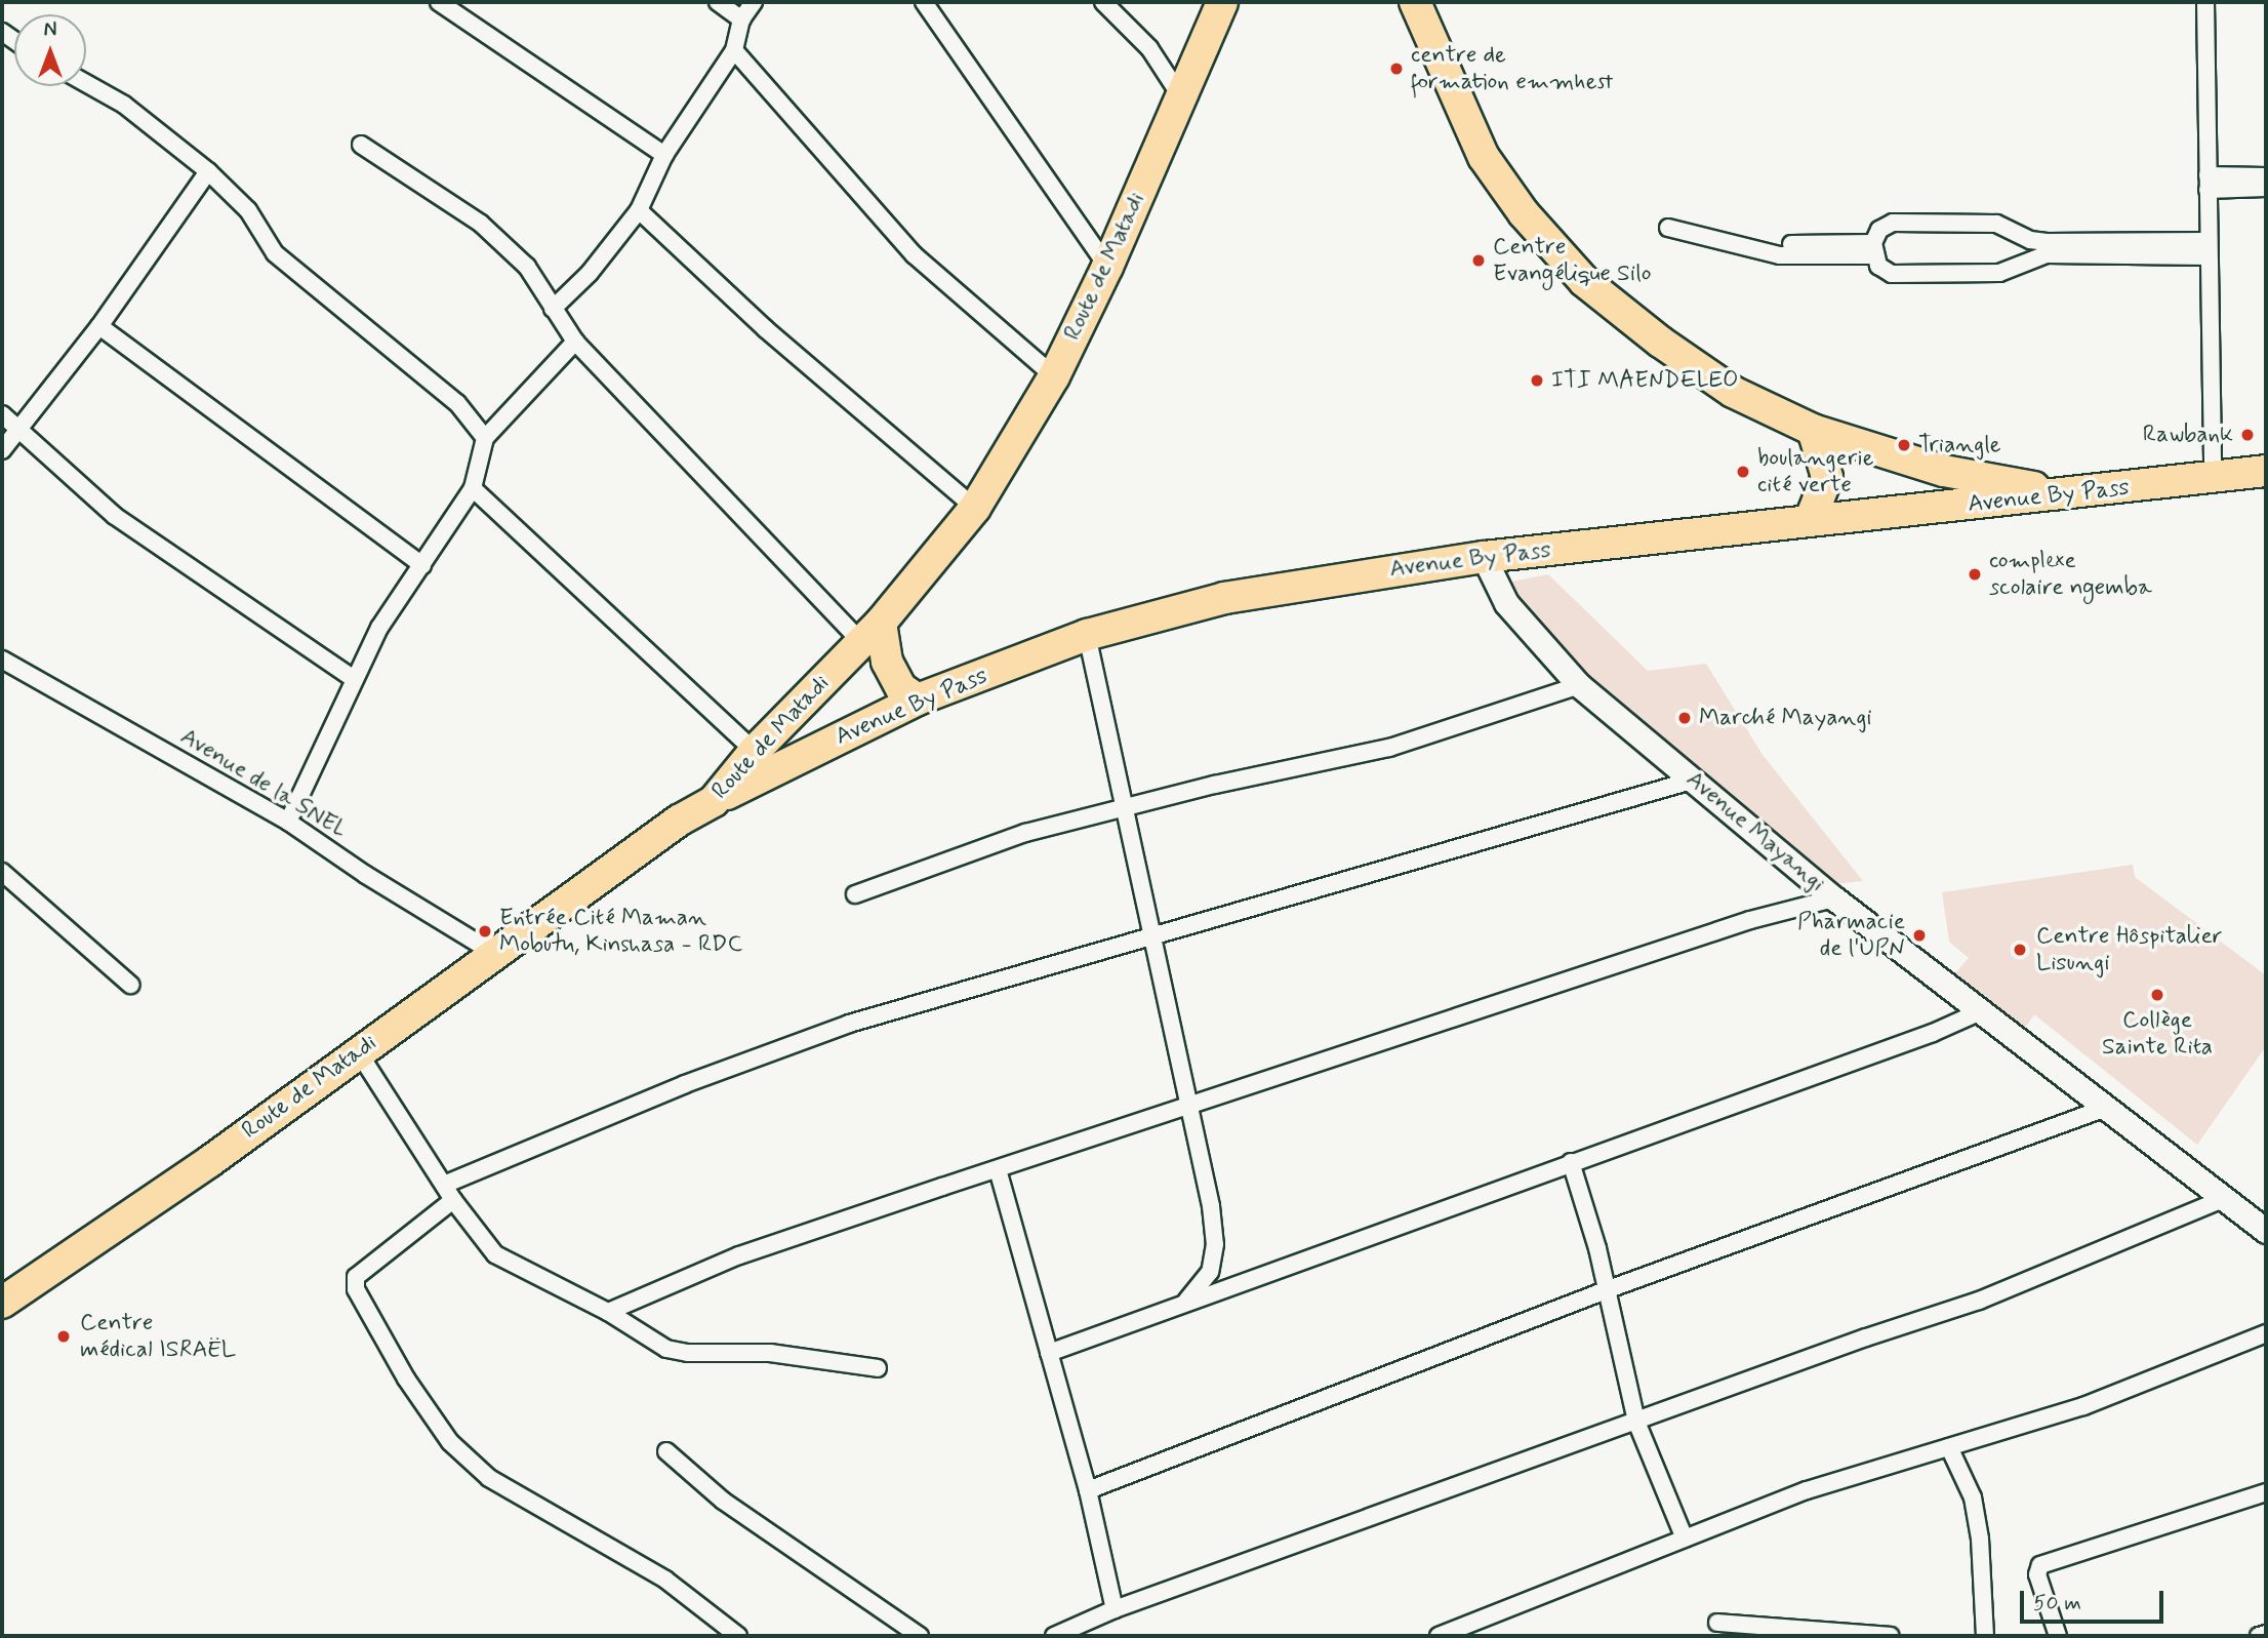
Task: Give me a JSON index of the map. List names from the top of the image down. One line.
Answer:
{"streets":{"highway":["Route de Matadi","Avenue By Pass"],"street":["Avenue de la SNEL","Avenue Mayangi"]},"crossings":[["Route de Matadi","Avenue By Pass"],["Route de Matadi","Avenue de la SNEL"],["Avenue By Pass","Avenue Mayangi"]],"places":["centre de formation emmhest","Centre Evangélique Silo","ITI MAENDELEO","Rawbank","Triangle","boulangerie cité verte","complexe scolaire ngemba","Marché Mayangi","Entrée Cité Maman Mobutu, Kinshasa - RDC","Pharmacie de l'UPN","Centre Hôspitalier Lisungi","Collège Sainte Rita","Centre médical ISRAËL"],"scale_bar":"50 m","north":"top"}
